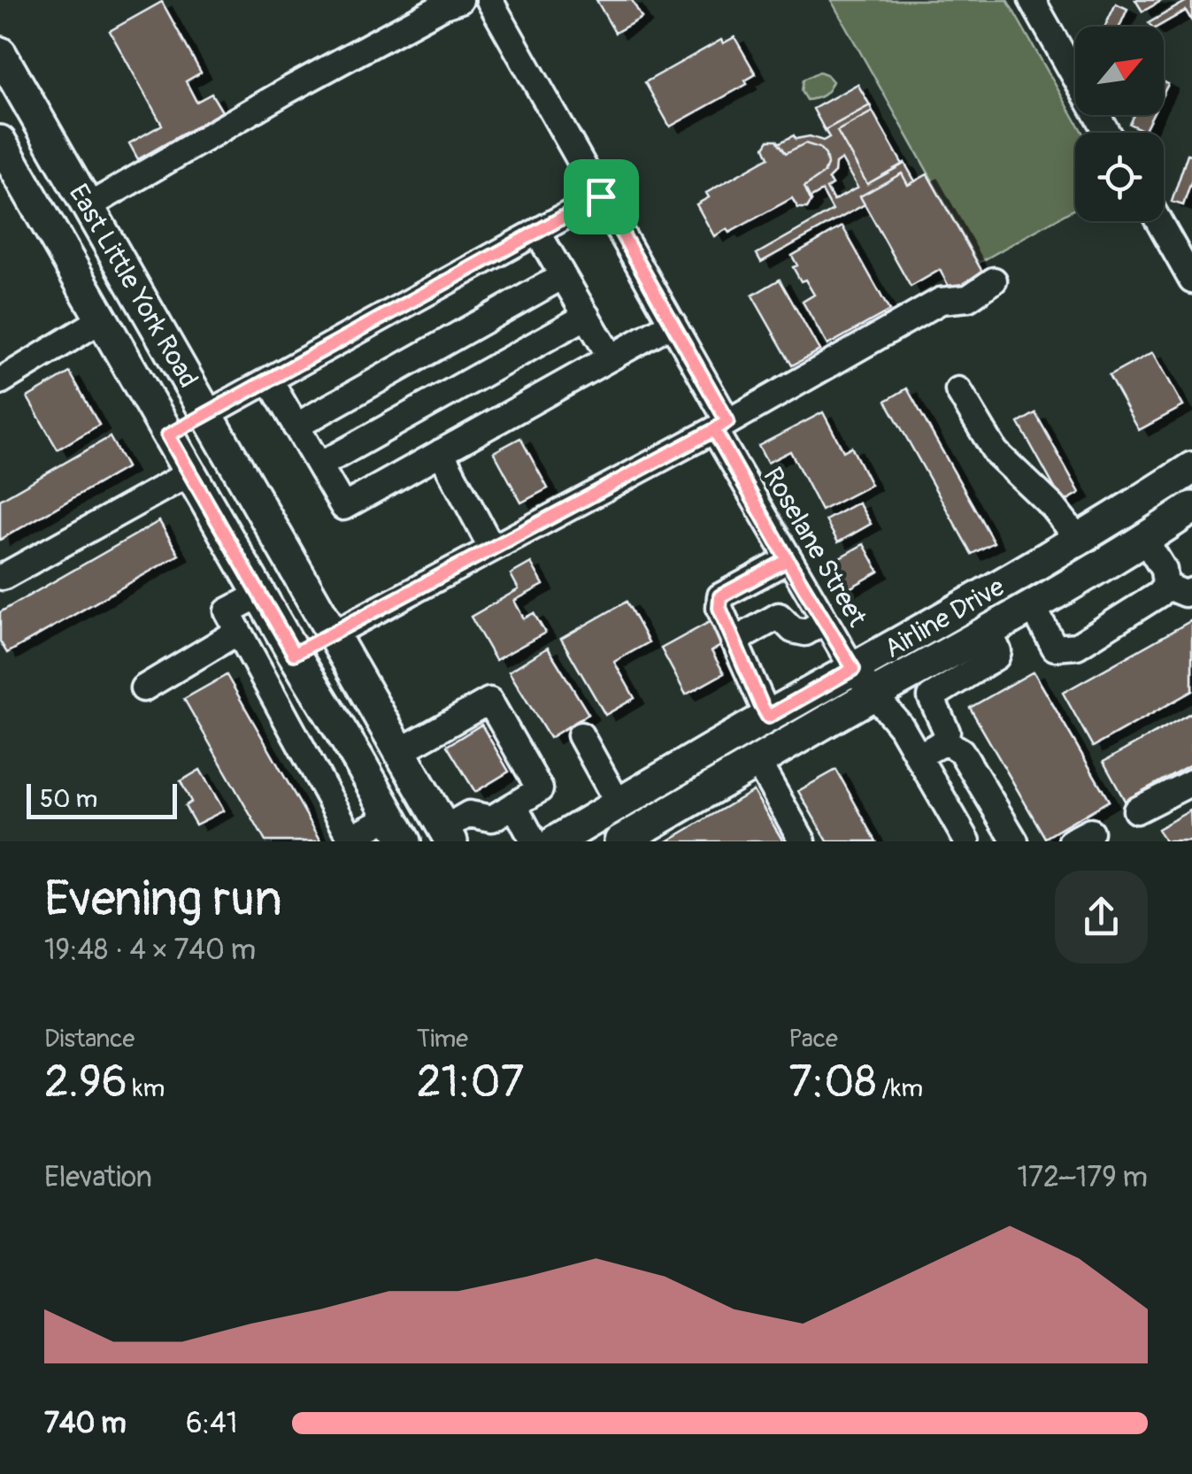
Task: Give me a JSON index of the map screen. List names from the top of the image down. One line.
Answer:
{"streets":{"main road":["East Little York Road","Airline Drive"],"street":["Roselane Street"]},"crossings":[["Roselane Street","Airline Drive"]],"scale_bar":"50 m","north":"top right","page":{"scale":"50 m","heading":["Evening run","19:48 · 4 × 740 m"],"stats":[["Distance","2.96 km"],["Time","21:07"],["Pace","7:08 /km"]],"chart":["Elevation","172–179 m"],"list":[{"name":"740 m","note":"6:41"}]}}
